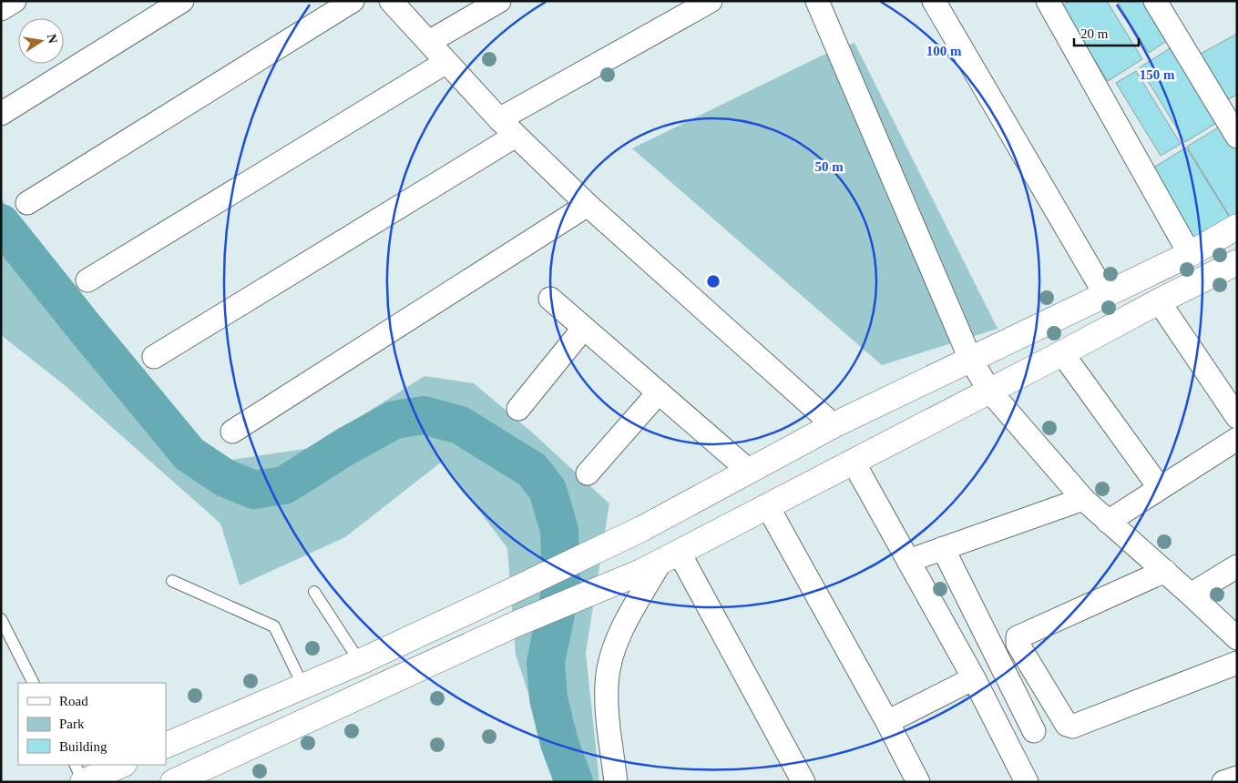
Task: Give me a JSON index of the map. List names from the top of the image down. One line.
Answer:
{"legend":["Road","Park","Building"],"scale_bar":"20 m","north":"right","rings":["100 m","150 m","50 m"]}
